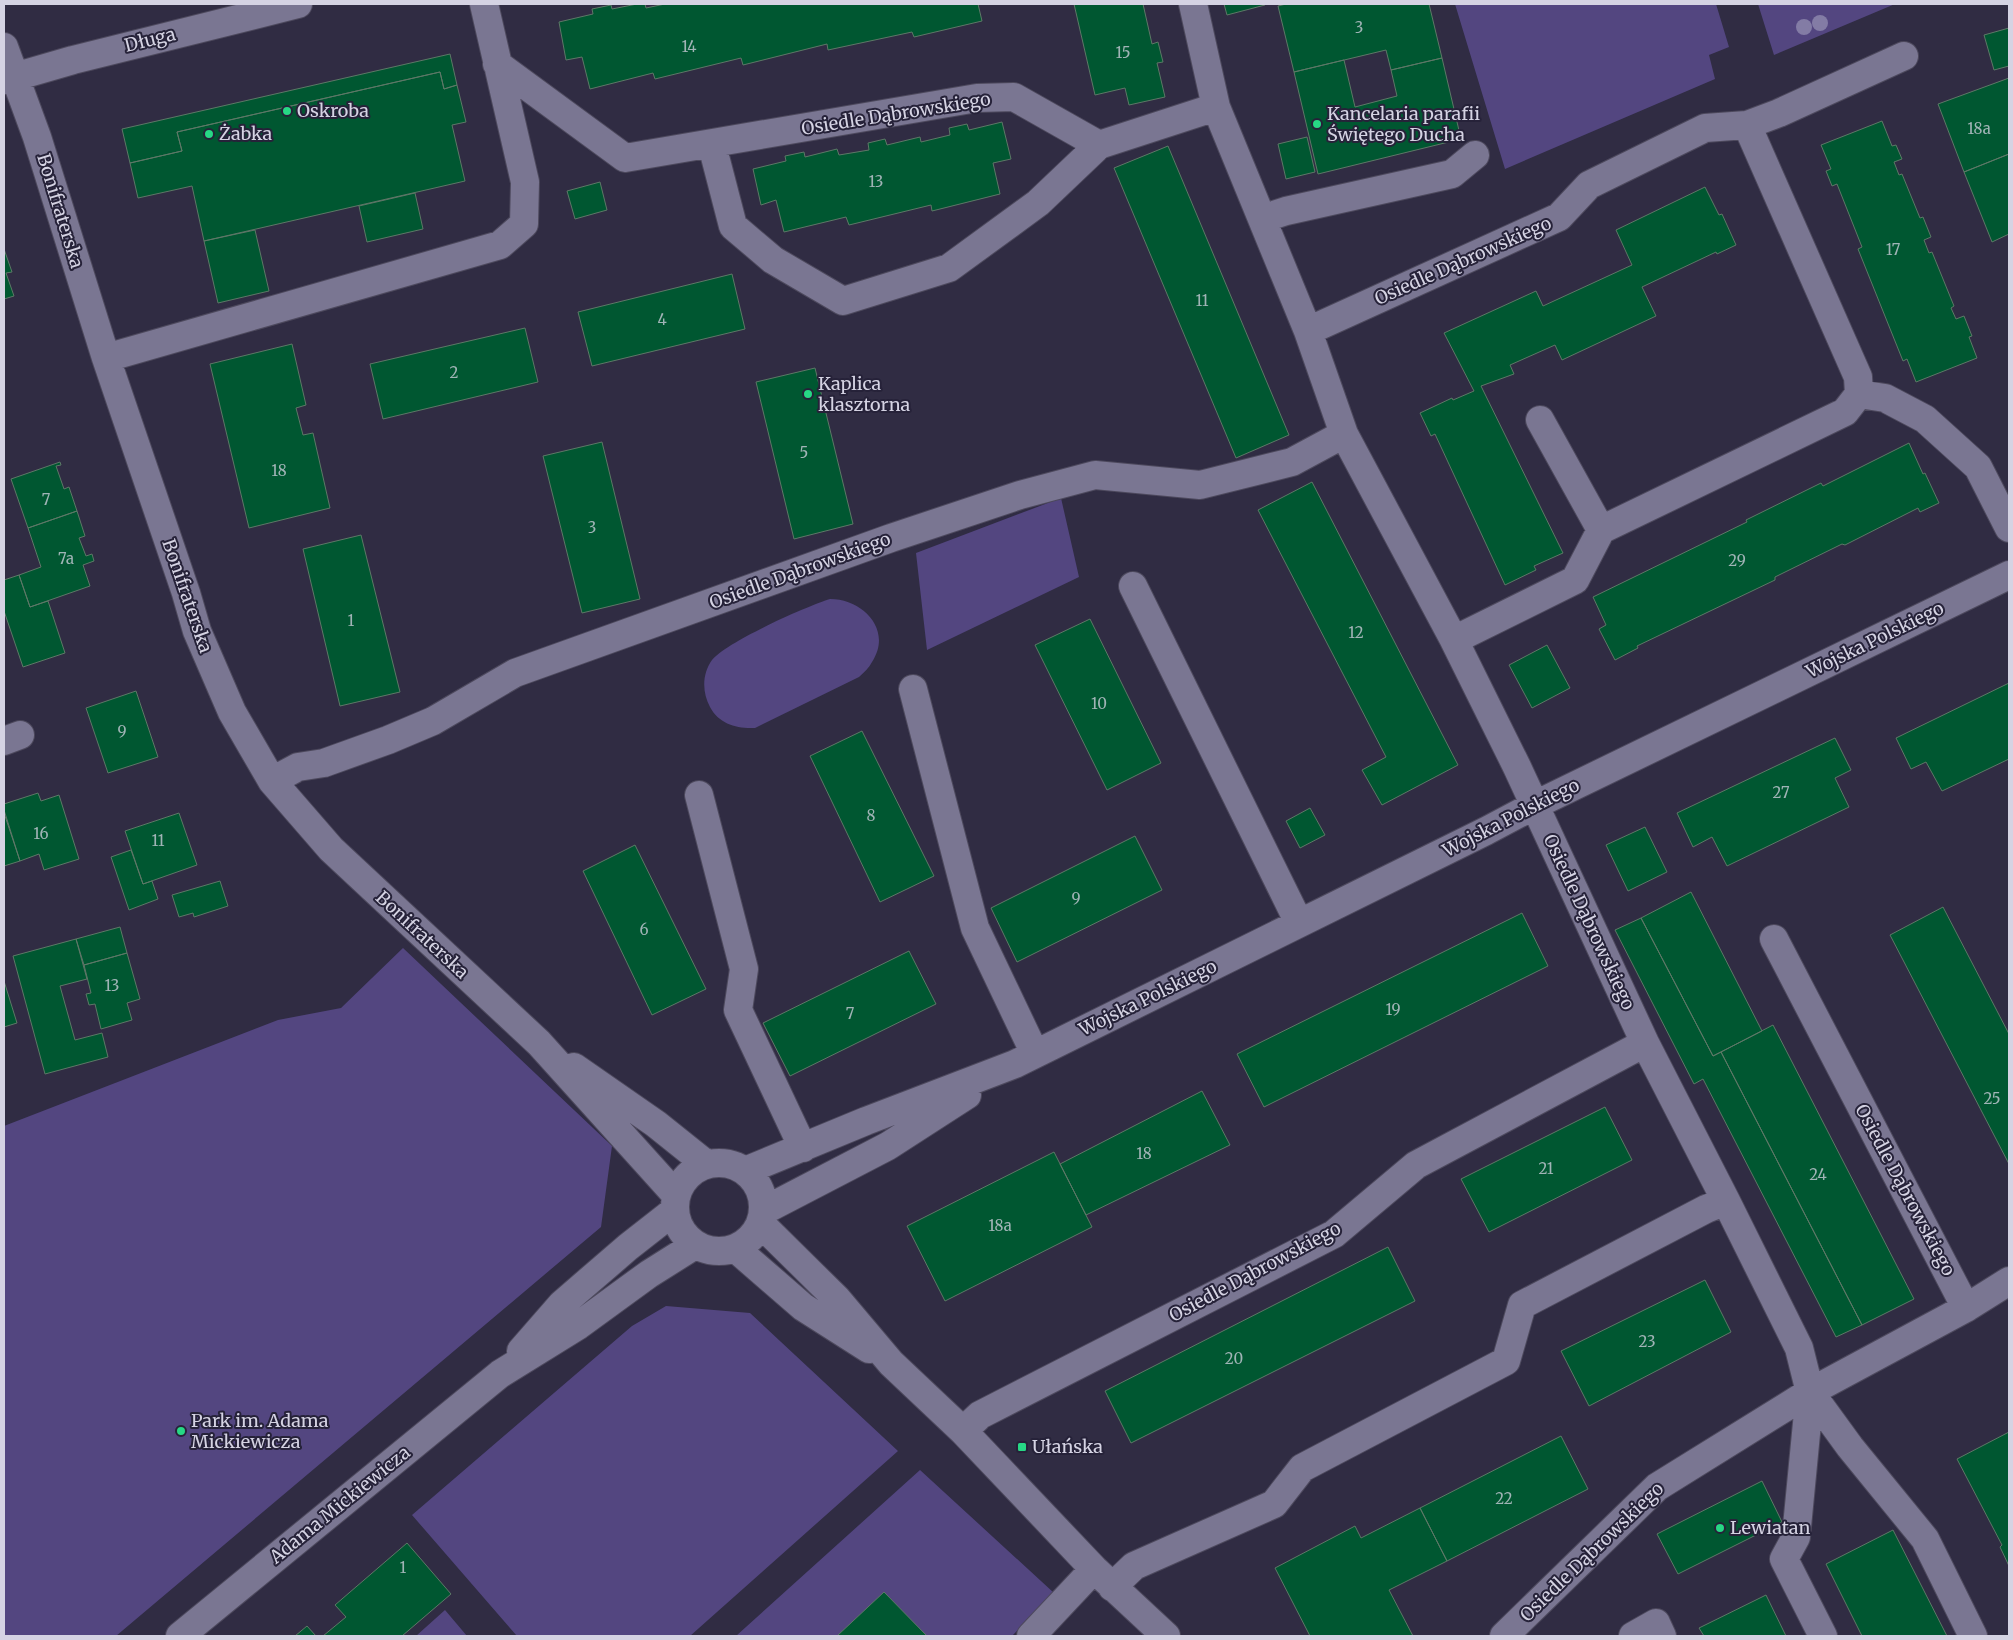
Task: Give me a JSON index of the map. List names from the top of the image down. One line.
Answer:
{"streets":{"street":["Długa","Osiedle Dąbrowskiego","Bonifraterska","Wojska Polskiego","Adama Mickiewicza"]},"crossings":[["Długa","Bonifraterska"],["Osiedle Dąbrowskiego","Bonifraterska"],["Osiedle Dąbrowskiego","Wojska Polskiego"],["Bonifraterska","Wojska Polskiego"],["Bonifraterska","Adama Mickiewicza"],["Wojska Polskiego","Adama Mickiewicza"]],"places":{"other":["Oskroba","Kancelaria parafii Świętego Ducha","Żabka","Kaplica klasztorna","Park im. Adama Mickiewicza","Lewiatan"],"transit":["Ułańska"]},"house_numbers":["3","14","15","18a","13","17","11","4","2","5","18","7","3","7a","29","1","12","10","9","27","8","16","11","9","6","13","19","7","25","18","21","24","18a","23","20","22","1"]}
